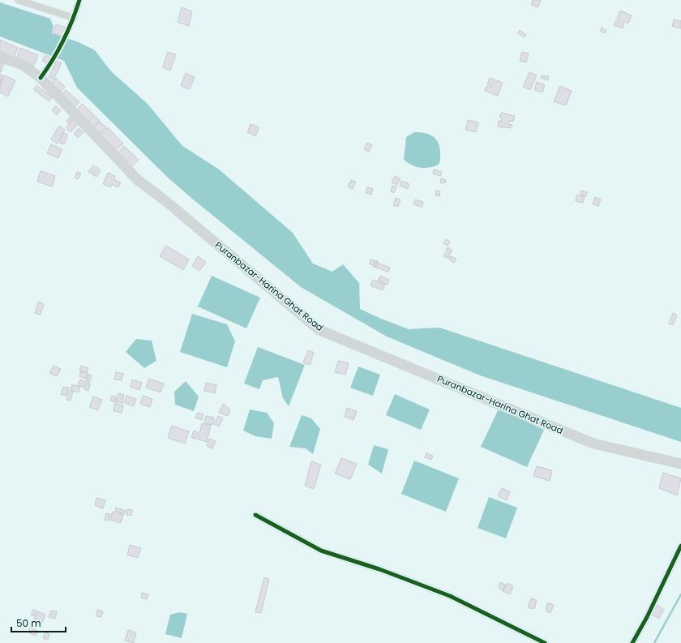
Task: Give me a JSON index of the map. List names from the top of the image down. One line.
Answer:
{"streets":{"main road":["Puranbazar-Harina Ghat Road"]},"scale_bar":"50 m"}
